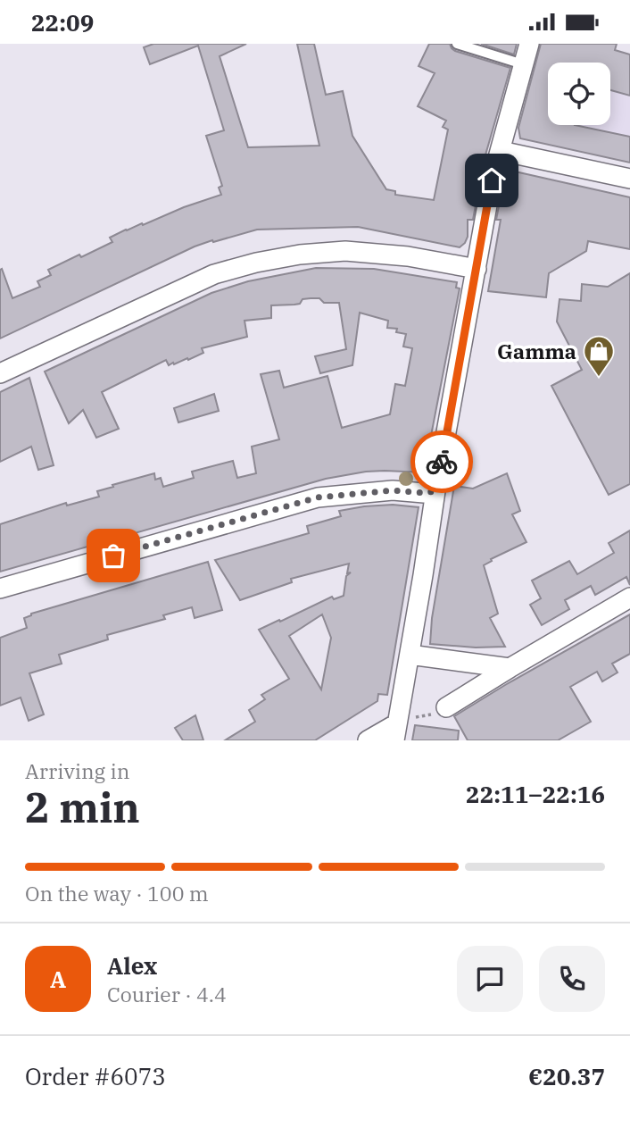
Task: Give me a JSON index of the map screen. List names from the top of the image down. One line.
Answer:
{"places":{"shop":["Gamma"]},"page":{"status":"22:09","heading":["2 min","Arriving in","22:11–22:16"],"panel":["Alex","Courier · 4.4","Order #6073","€20.37"],"bar":"On the way · 100 m","round":"A"}}
